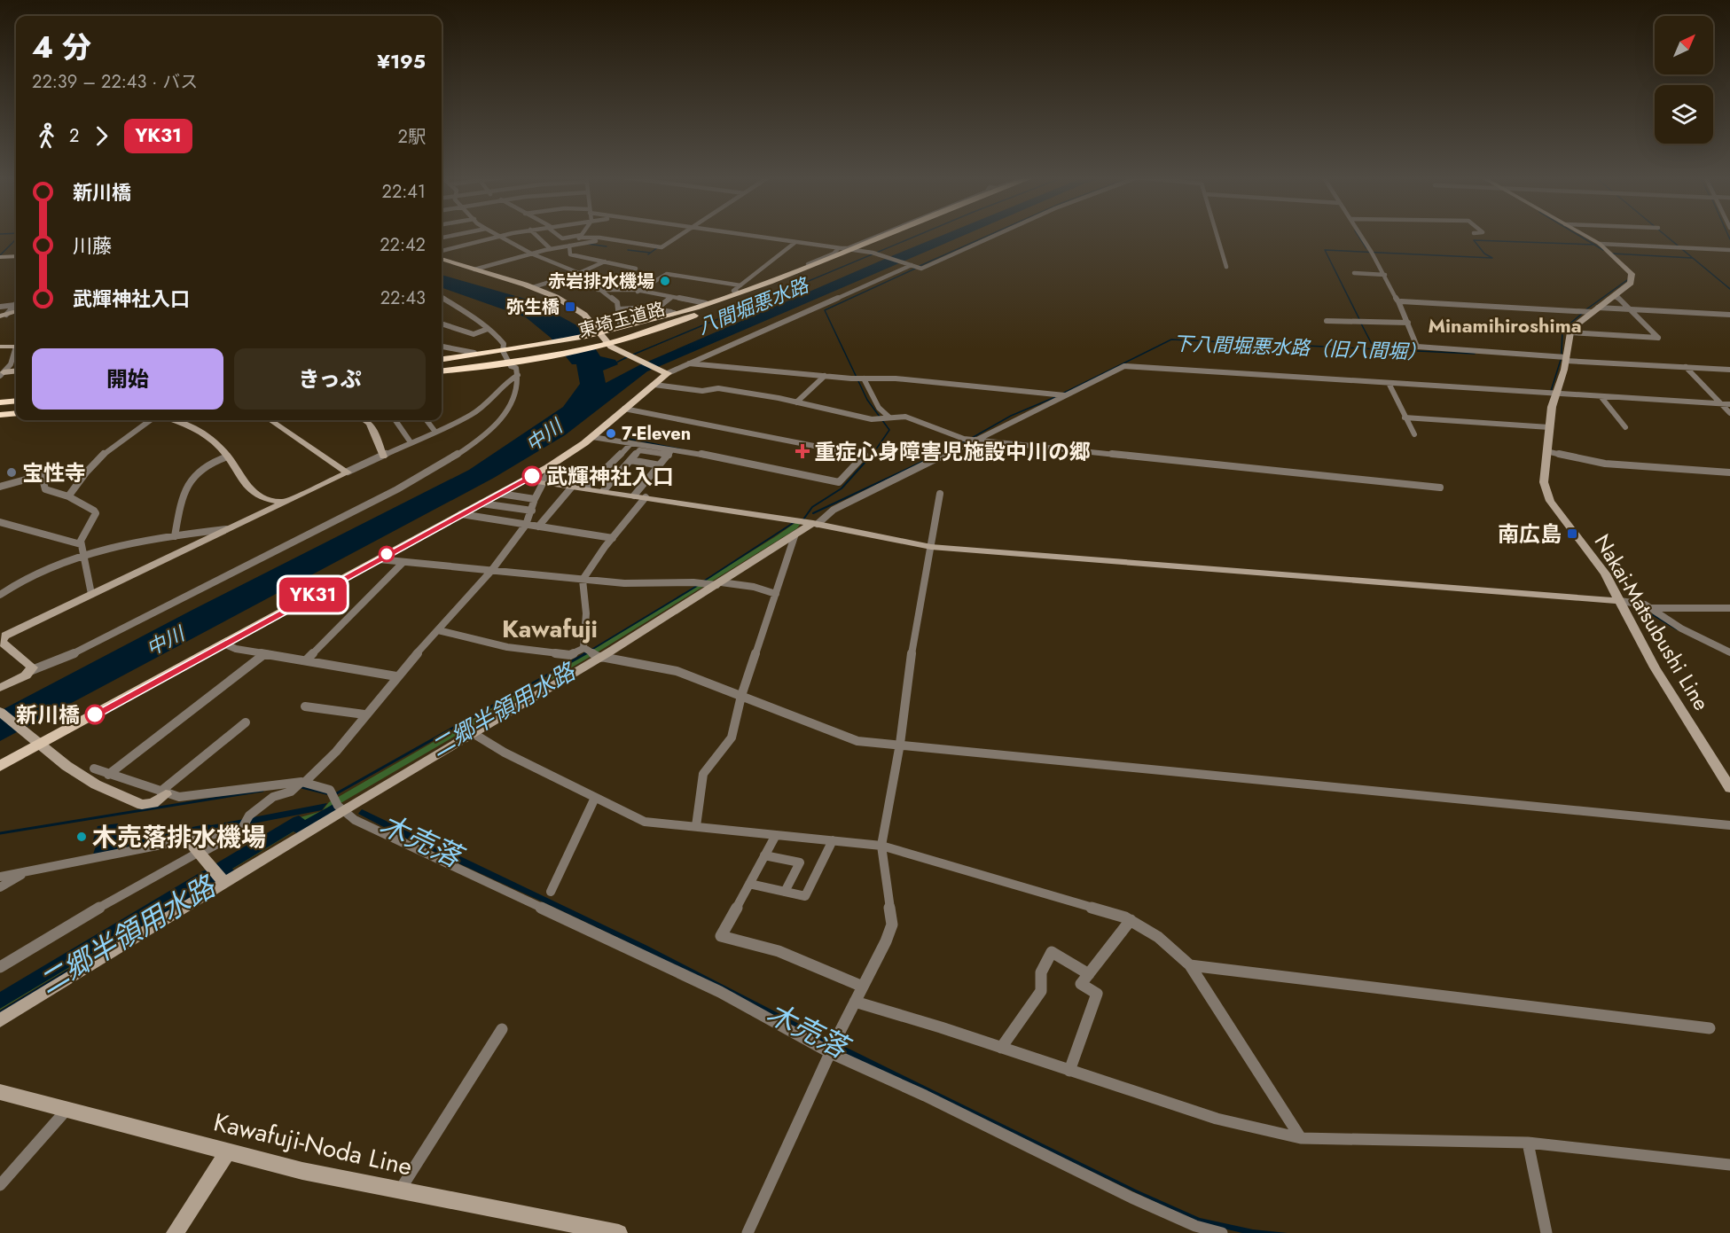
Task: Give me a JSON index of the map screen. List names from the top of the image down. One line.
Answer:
{"streets":{"highway":["東埼玉道路"],"street":["Nakai-Matsubushi Line","Kawafuji-Noda Line"]},"districts":["Minamihiroshima","Kawafuji"],"water":["八間堀悪水路","下八間堀悪水路（旧八間堀）","中川","二郷半領用水路","木売落"],"places":{"other":["赤岩排水機場","7-Eleven","宝性寺","武輝神社入口","新川橋","木売落排水機場"],"transit":["弥生橋","南広島"],"health":["重症心身障害児施設中川の郷"]},"lines":["bus line YK31"],"north":"top right","page":{"on_map":"YK31","heading":["4 分","22:39 – 22:43 · バス","¥195"],"legs":["2","YK31","2駅"],"list":[{"name":"新川橋","value":"22:41"},{"name":"川藤","value":"22:42"},{"name":"武輝神社入口","value":"22:43"}],"buttons":["開始","きっぷ"]}}
